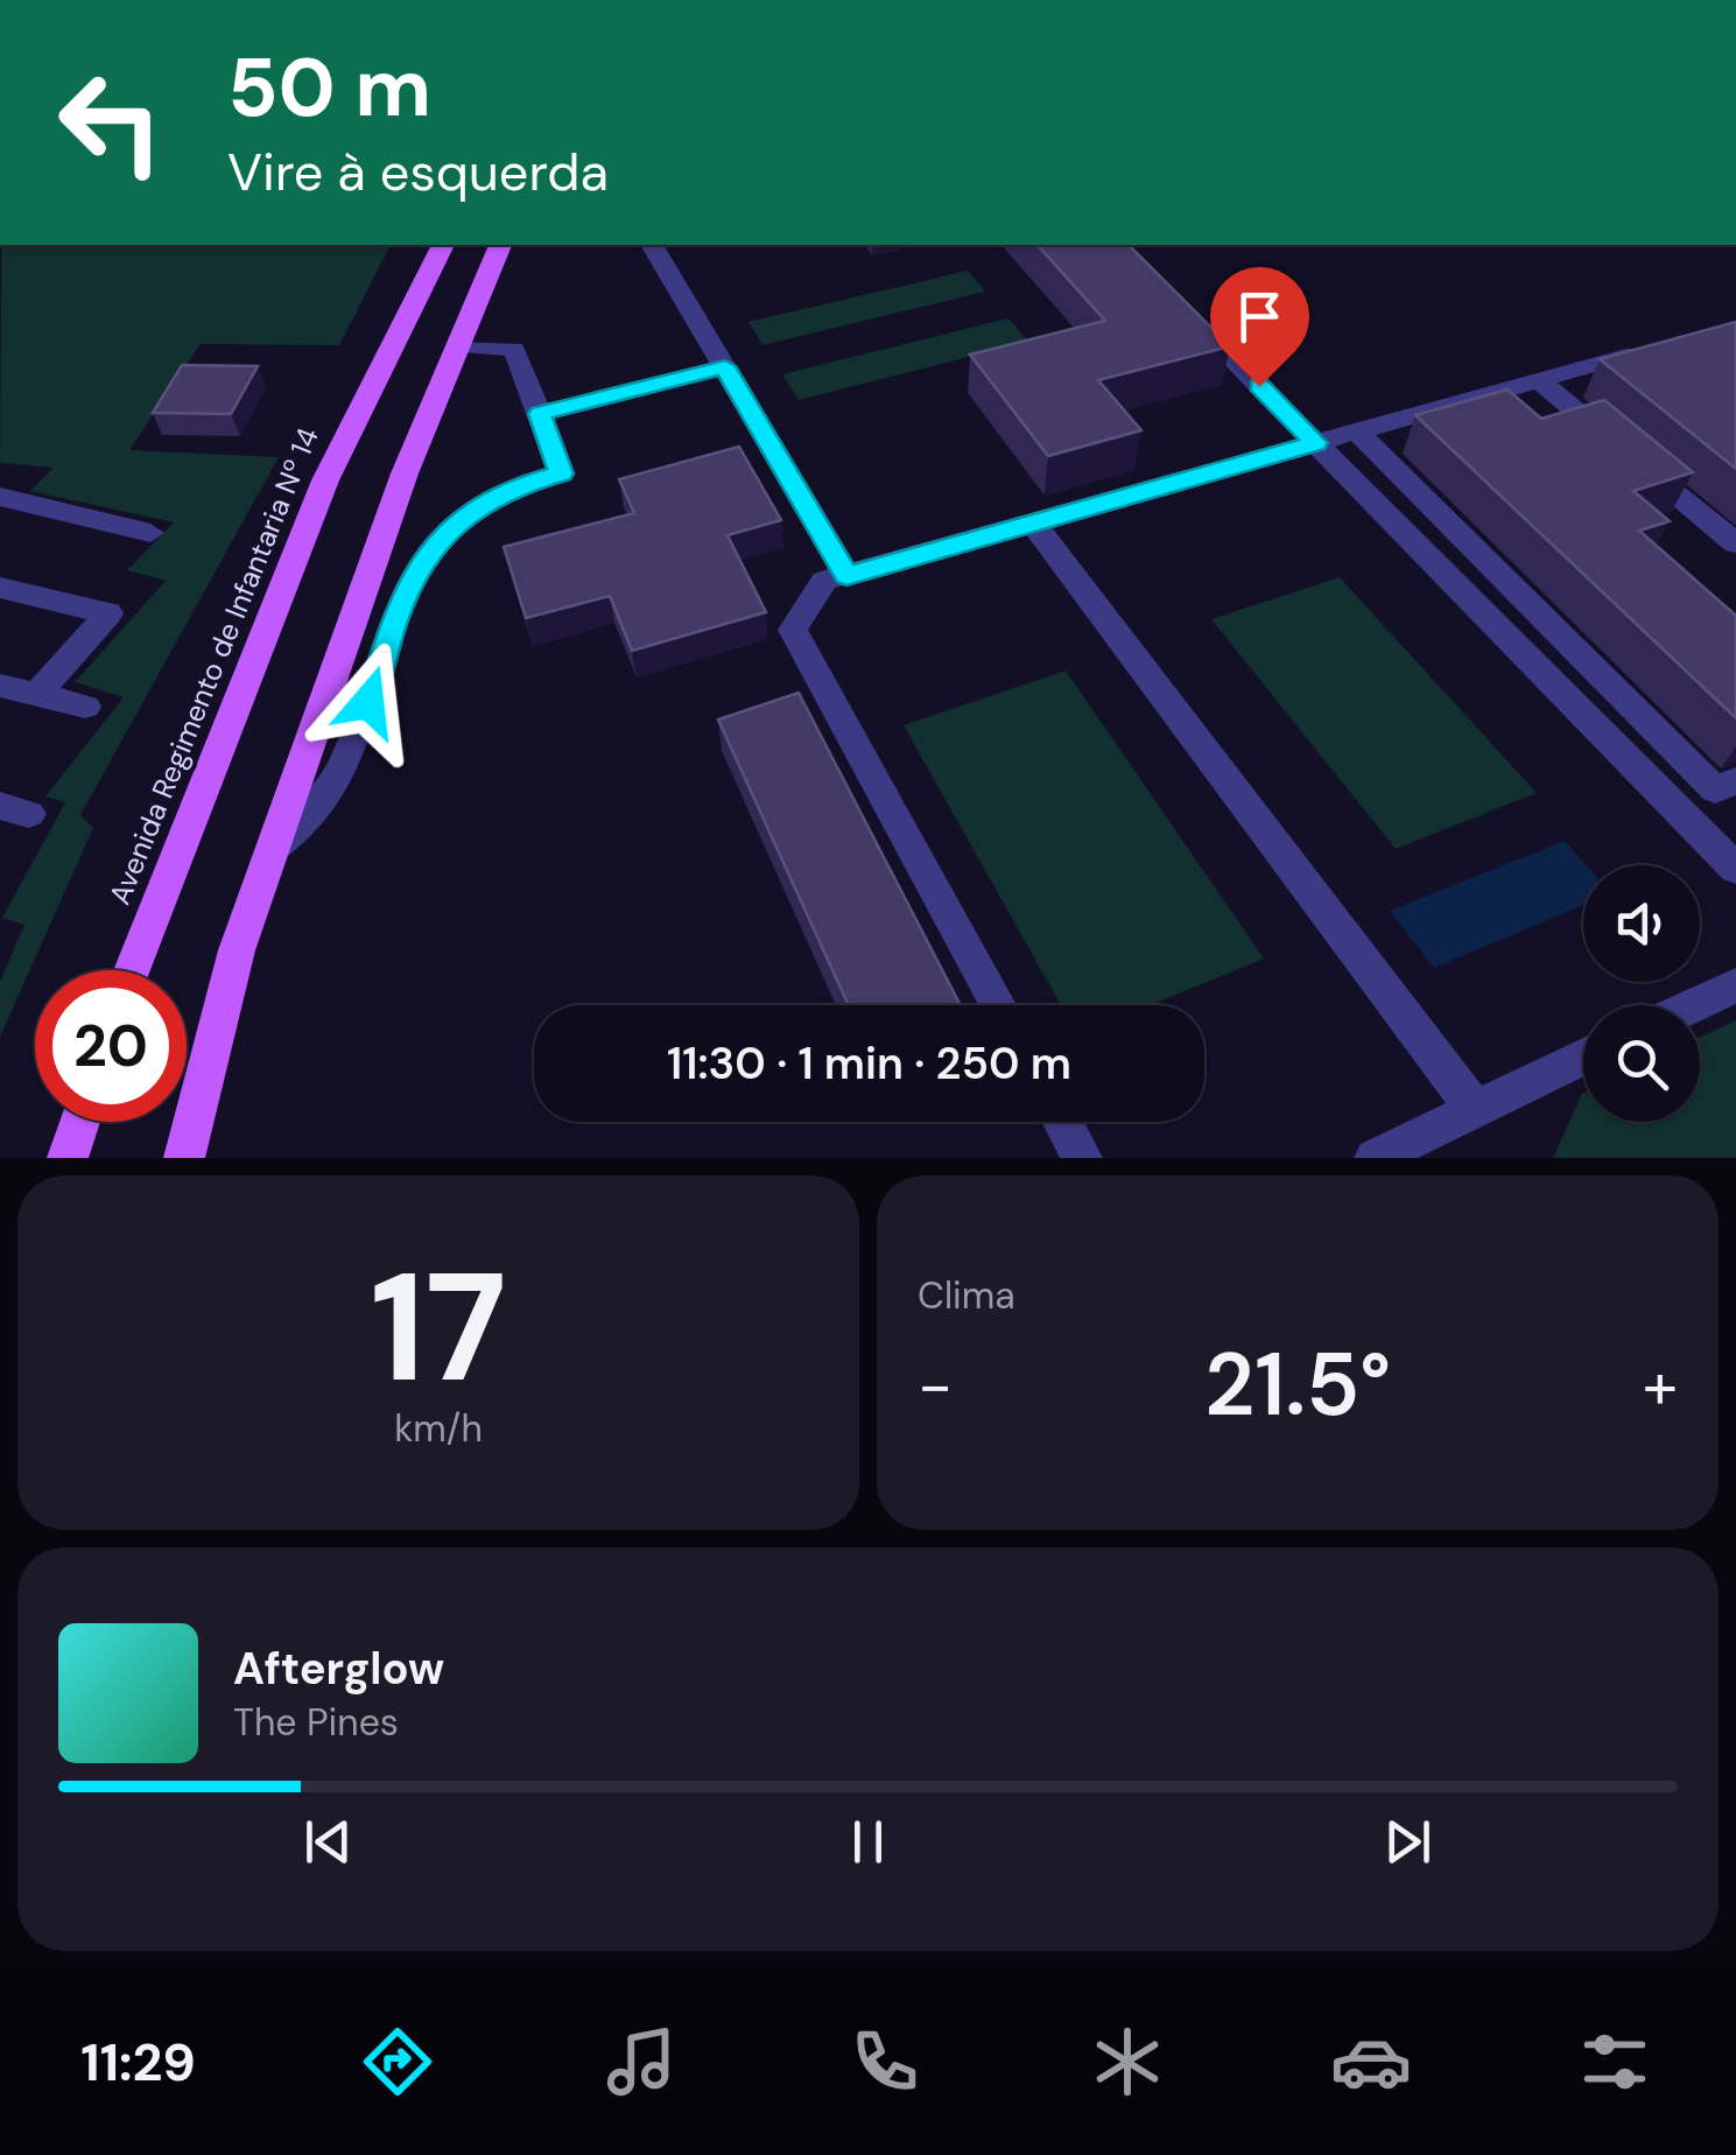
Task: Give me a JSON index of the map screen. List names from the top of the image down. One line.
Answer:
{"streets":{"main road":["Avenida Regimento de Infantaria Nº 14"]},"page":{"turn":["50 m","Vire à esquerda"],"limit":"20","trip":"11:30 · 1 min · 250 m","tile":[["17","km/h"],"Clima"],"heat":["−","21.5°","+"],"song":["Afterglow","The Pines"],"tabs":"11:29"}}
